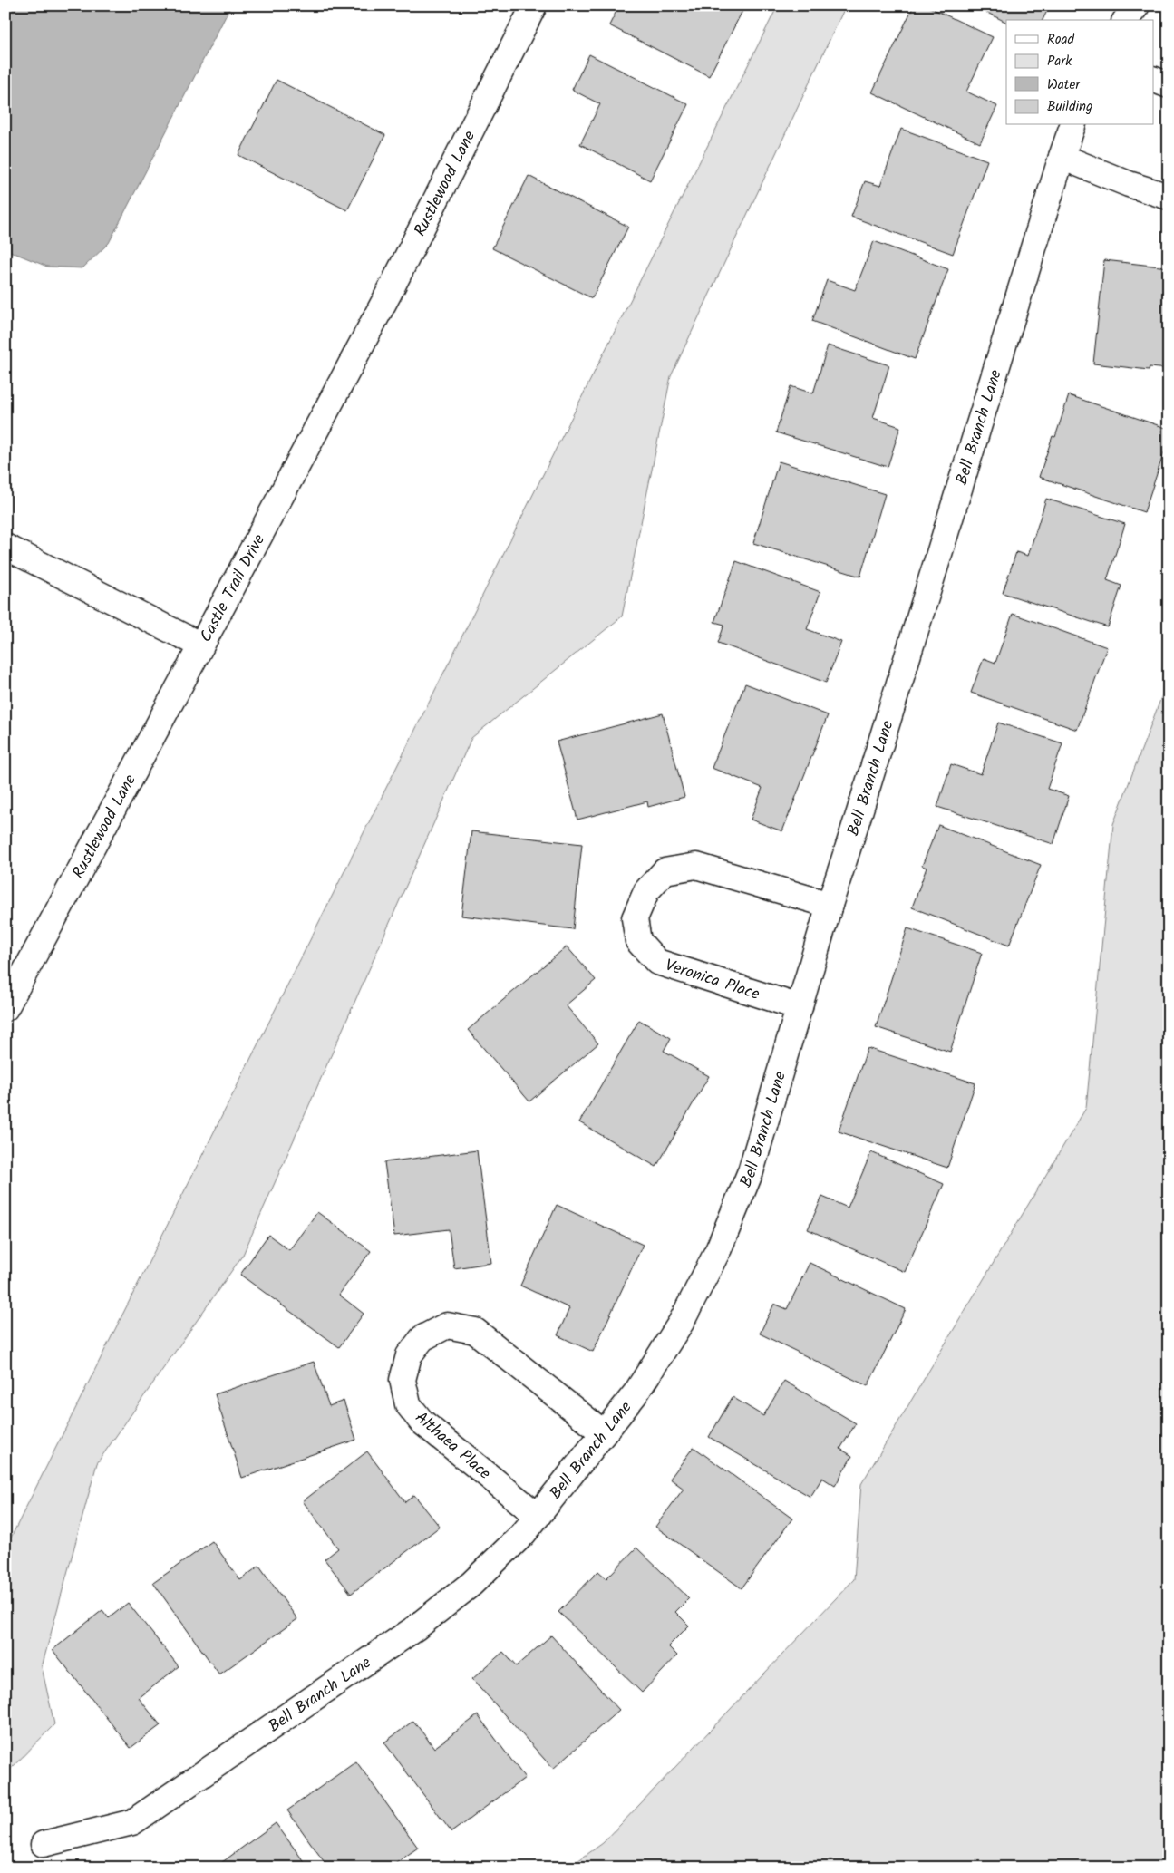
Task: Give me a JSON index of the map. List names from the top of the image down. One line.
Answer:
{"streets":{"street":["Rustlewood Lane","Bell Branch Lane","Castle Trail Drive","Veronica Place","Althaea Place"]},"crossings":[["Rustlewood Lane","Castle Trail Drive"],["Bell Branch Lane","Veronica Place"],["Bell Branch Lane","Althaea Place"]],"legend":["Road","Park","Water","Building"]}
